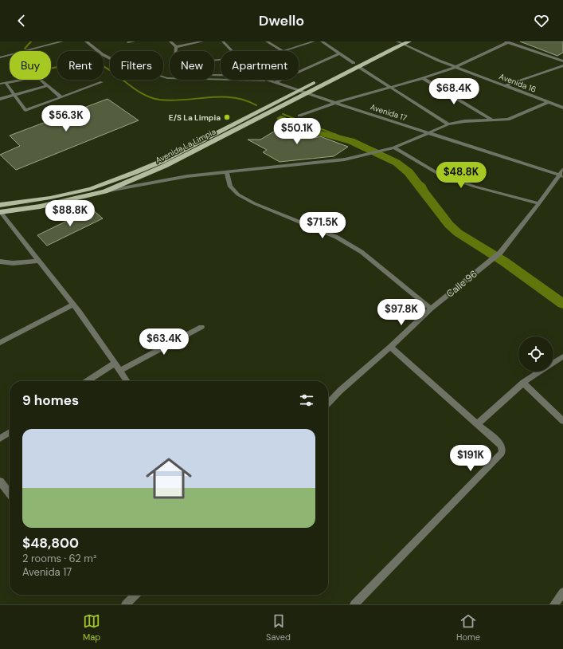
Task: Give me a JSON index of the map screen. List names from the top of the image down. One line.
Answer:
{"streets":{"main road":["Avenida La Limpia"],"street":["Avenida 16","Avenida 17","Calle 96"]},"crossings":[["Avenida 16","Avenida La Limpia"],["Avenida 17","Avenida La Limpia"],["Avenida 17","Calle 96"]],"places":["E/S La Limpia"],"page":{"header":"Dwello","chip":["Buy","Rent","Filters","New","Apartment"],"price":["$68.4K","$56.3K","$50.1K","$48.8K","$88.8K","$71.5K","$97.8K","$63.4K","$191K"],"heading":"9 homes","list":[{"name":"$48,800","note":"2 rooms · 62 m² · Avenida 17"}],"tabs":["Map","Saved","Home"]}}
